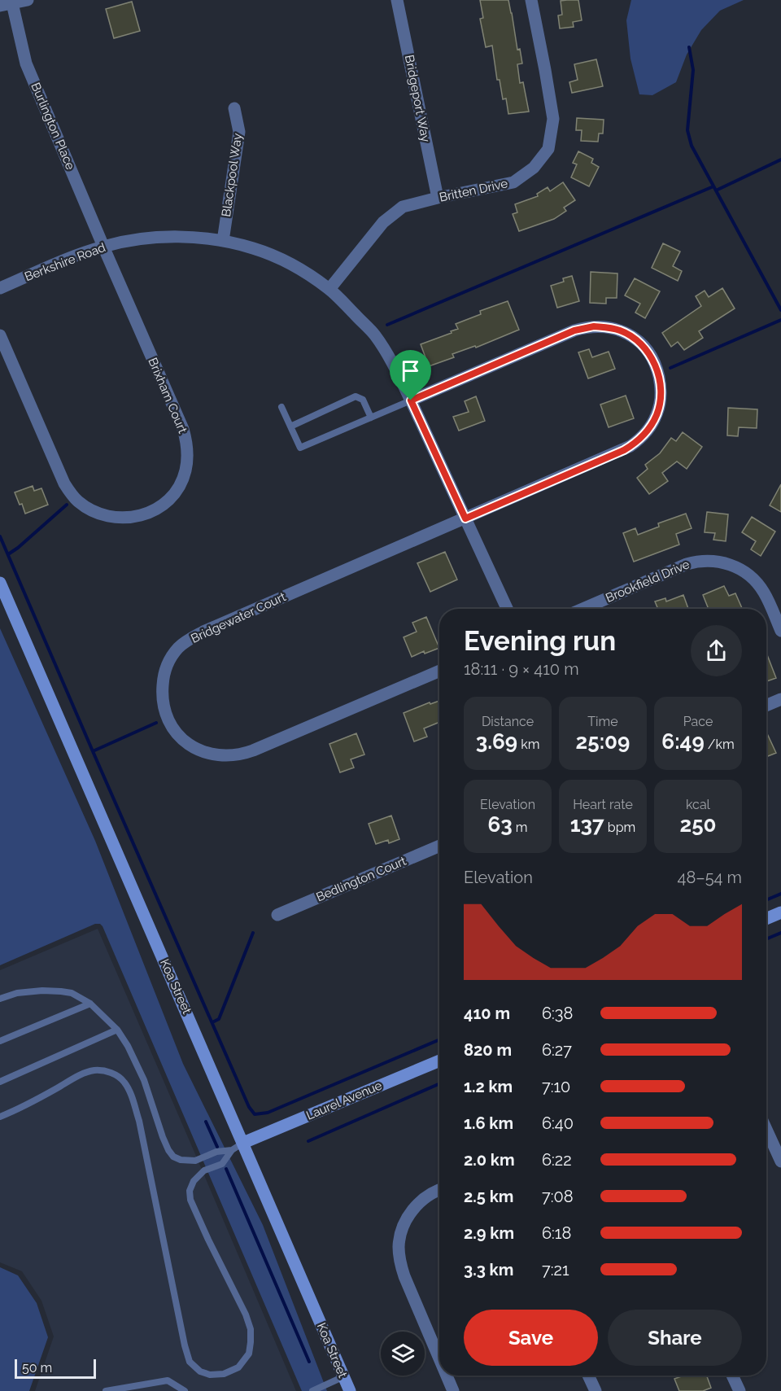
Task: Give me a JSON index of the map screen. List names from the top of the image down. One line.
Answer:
{"streets":{"main road":["Koa Street","Laurel Avenue"],"street":["Bridgeport Way","Burlington Place","Blackpool Way","Britten Drive","Berkshire Road","Brixham Court","Brookfield Drive","Bridgewater Court","Bedlington Court"]},"crossings":[["Bridgeport Way","Britten Drive"],["Burlington Place","Berkshire Road"],["Burlington Place","Brixham Court"],["Blackpool Way","Berkshire Road"],["Britten Drive","Berkshire Road"],["Berkshire Road","Brixham Court"],["Berkshire Road","Bridgewater Court"],["Koa Street","Laurel Avenue"]],"scale_bar":"50 m","page":{"heading":["Evening run","18:11 · 9 × 410 m"],"stats":[["Distance","3.69 km"],["Time","25:09"],["Pace","6:49 /km"],["Elevation","63 m"],["Heart rate","137 bpm"],["kcal","250"]],"chart":["Elevation","48–54 m"],"list":[{"name":"410 m","note":"6:38"},{"name":"820 m","note":"6:27"},{"name":"1.2 km","note":"7:10"},{"name":"1.6 km","note":"6:40"},{"name":"2.0 km","note":"6:22"},{"name":"2.5 km","note":"7:08"},{"name":"2.9 km","note":"6:18"},{"name":"3.3 km","note":"7:21"}],"buttons":["Save","Share"],"scale":"50 m"}}
